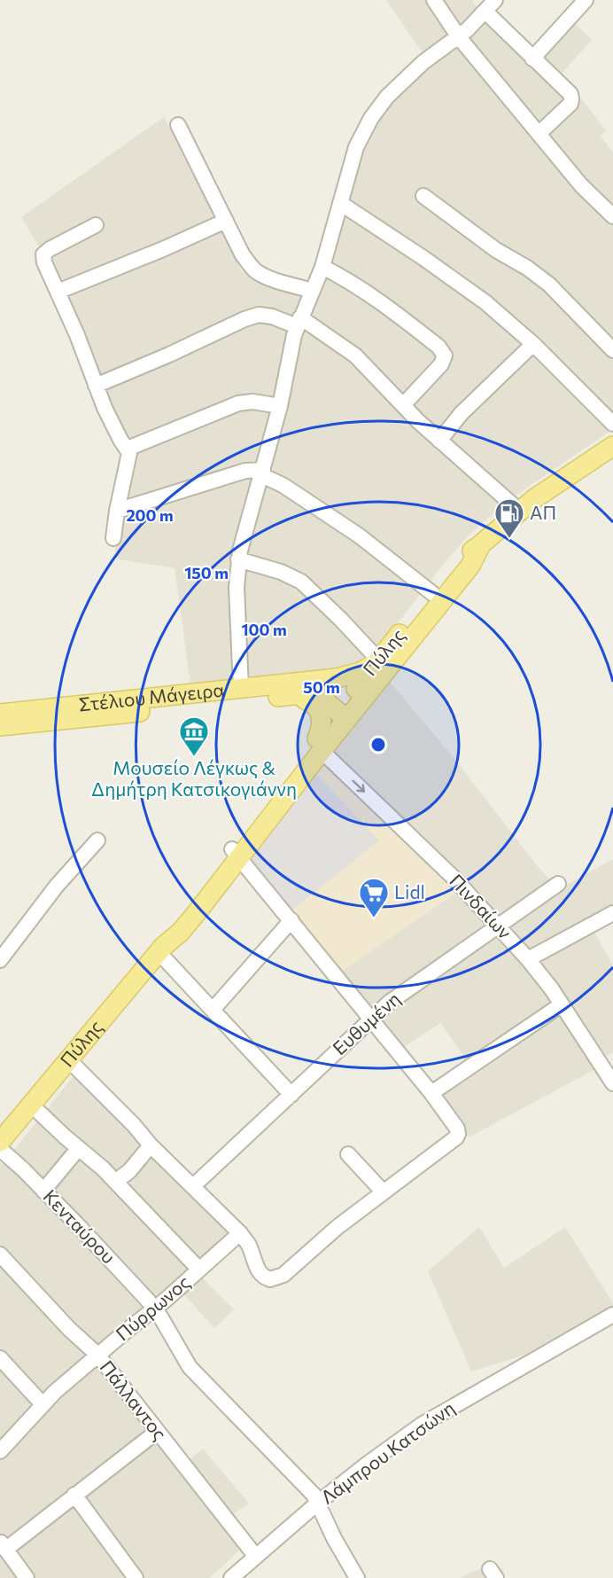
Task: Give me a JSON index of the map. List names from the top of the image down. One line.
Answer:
{"streets":{"main road":["Πύλης","Στέλιου Μάγειρα"],"street":["Πινδαίων","Ευθυμένη","Κενταύρου","Πύρρωνος","Πάλλαντος","Λάμπρου Κατσώνη"]},"crossings":[["Πύλης","Στέλιου Μάγειρα"],["Πύλης","Πινδαίων"],["Πινδαίων","Ευθυμένη"],["Κενταύρου","Πύρρωνος"],["Κενταύρου","Λάμπρου Κατσώνη"],["Πύρρωνος","Πάλλαντος"],["Πάλλαντος","Λάμπρου Κατσώνη"]],"one_way":["Πινδαίων"],"places":{"fuel station":["ΑΠ"],"museum":["Μουσείο Λέγκως & Δημήτρη Κατσικογιάννη"],"supermarket":["Lidl"]},"rings":["200 m","150 m","100 m","50 m"]}
